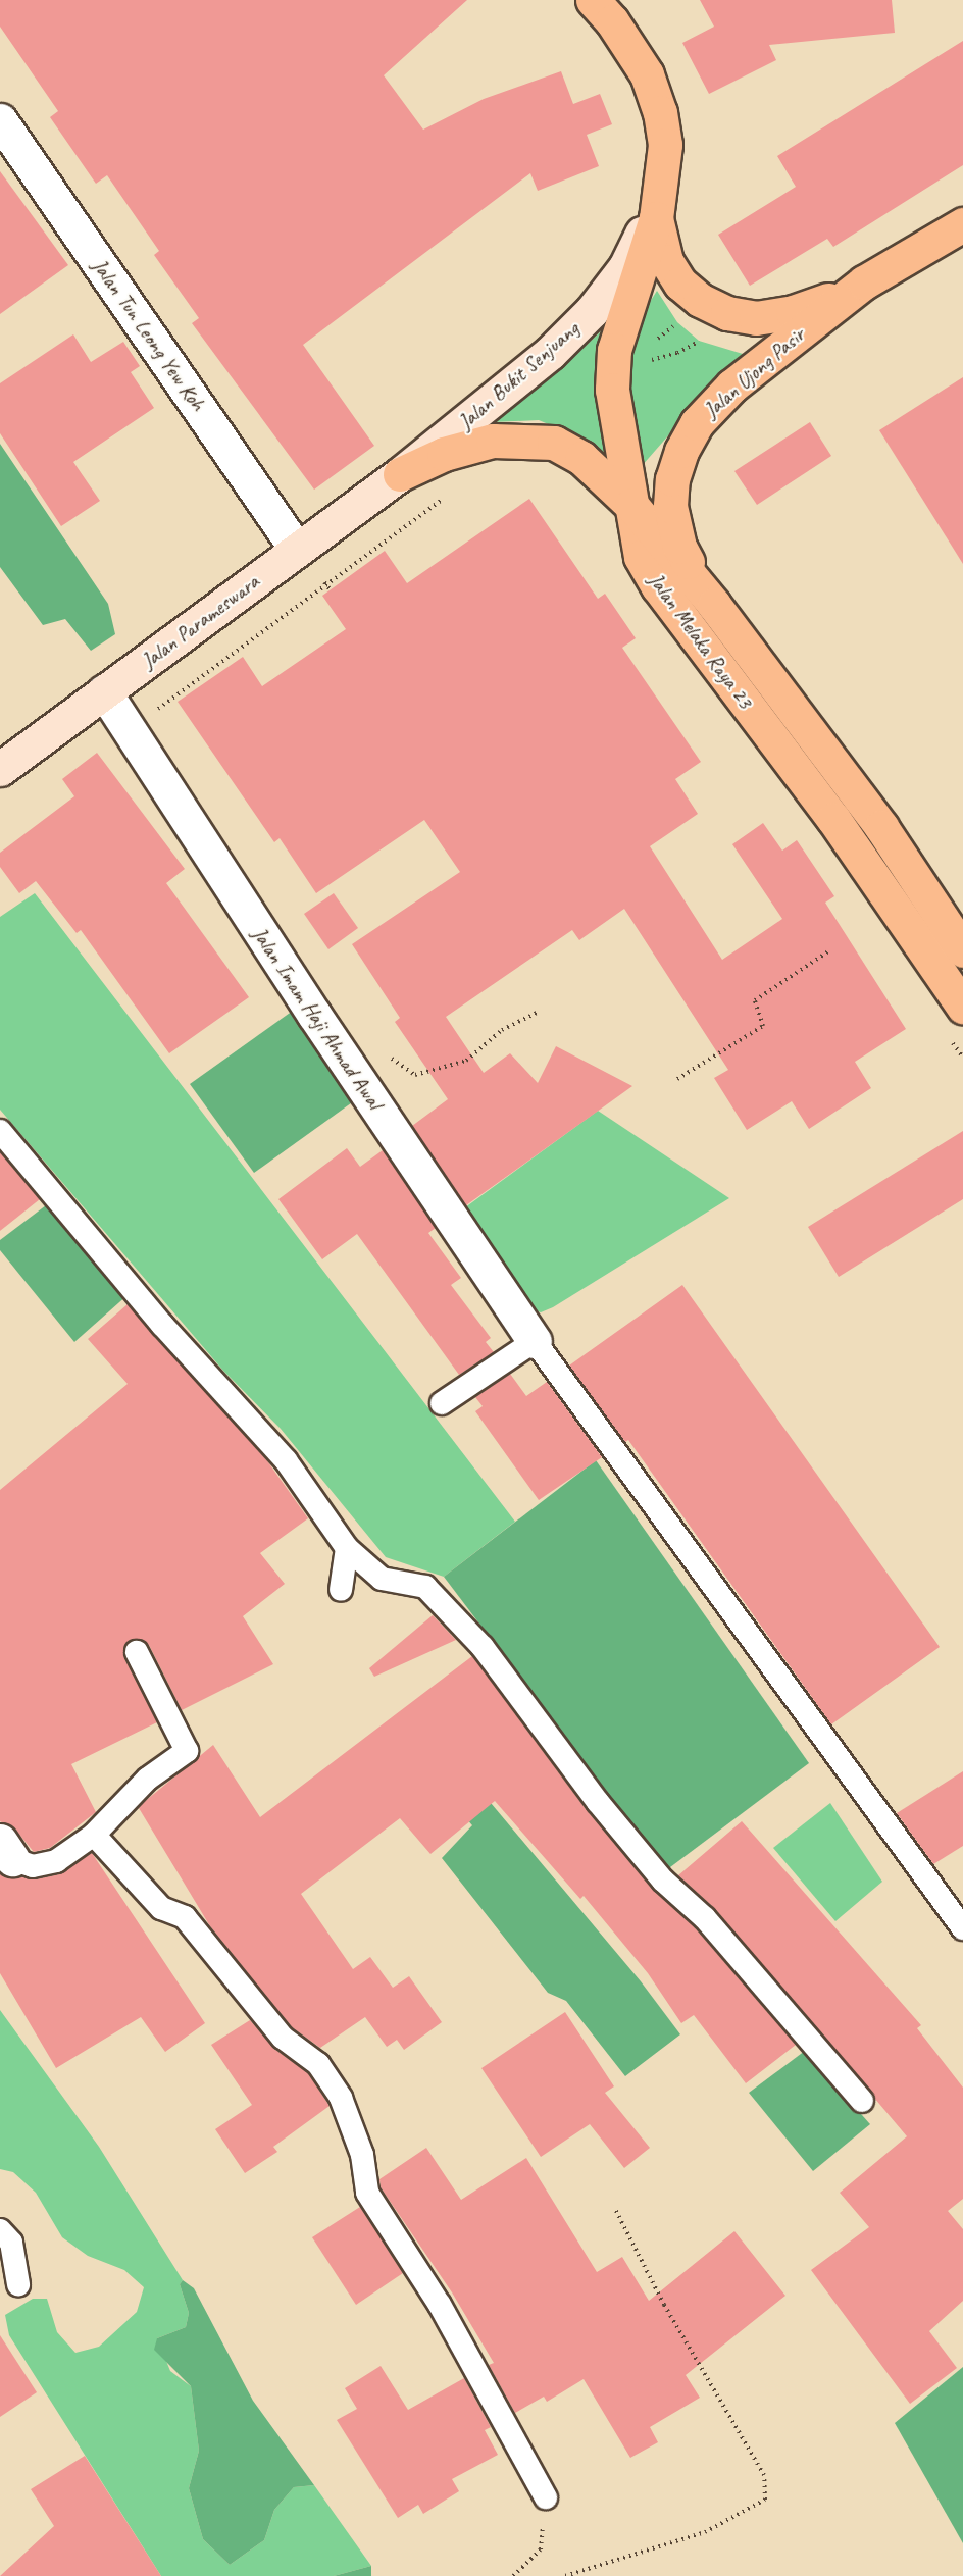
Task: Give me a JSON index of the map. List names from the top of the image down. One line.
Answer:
{"streets":{"main road":["Jalan Ujong Pasir","Jalan Bukit Senjuang","Jalan Parameswara","Jalan Melaka Raya 23"],"street":["Jalan Tun Leong Yew Koh","Jalan Imam Haji Ahmad Awal"]},"crossings":[["Jalan Tun Leong Yew Koh","Jalan Parameswara"],["Jalan Ujong Pasir","Jalan Melaka Raya 23"],["Jalan Bukit Senjuang","Jalan Parameswara"],["Jalan Bukit Senjuang","Jalan Melaka Raya 23"],["Jalan Parameswara","Jalan Imam Haji Ahmad Awal"]]}
